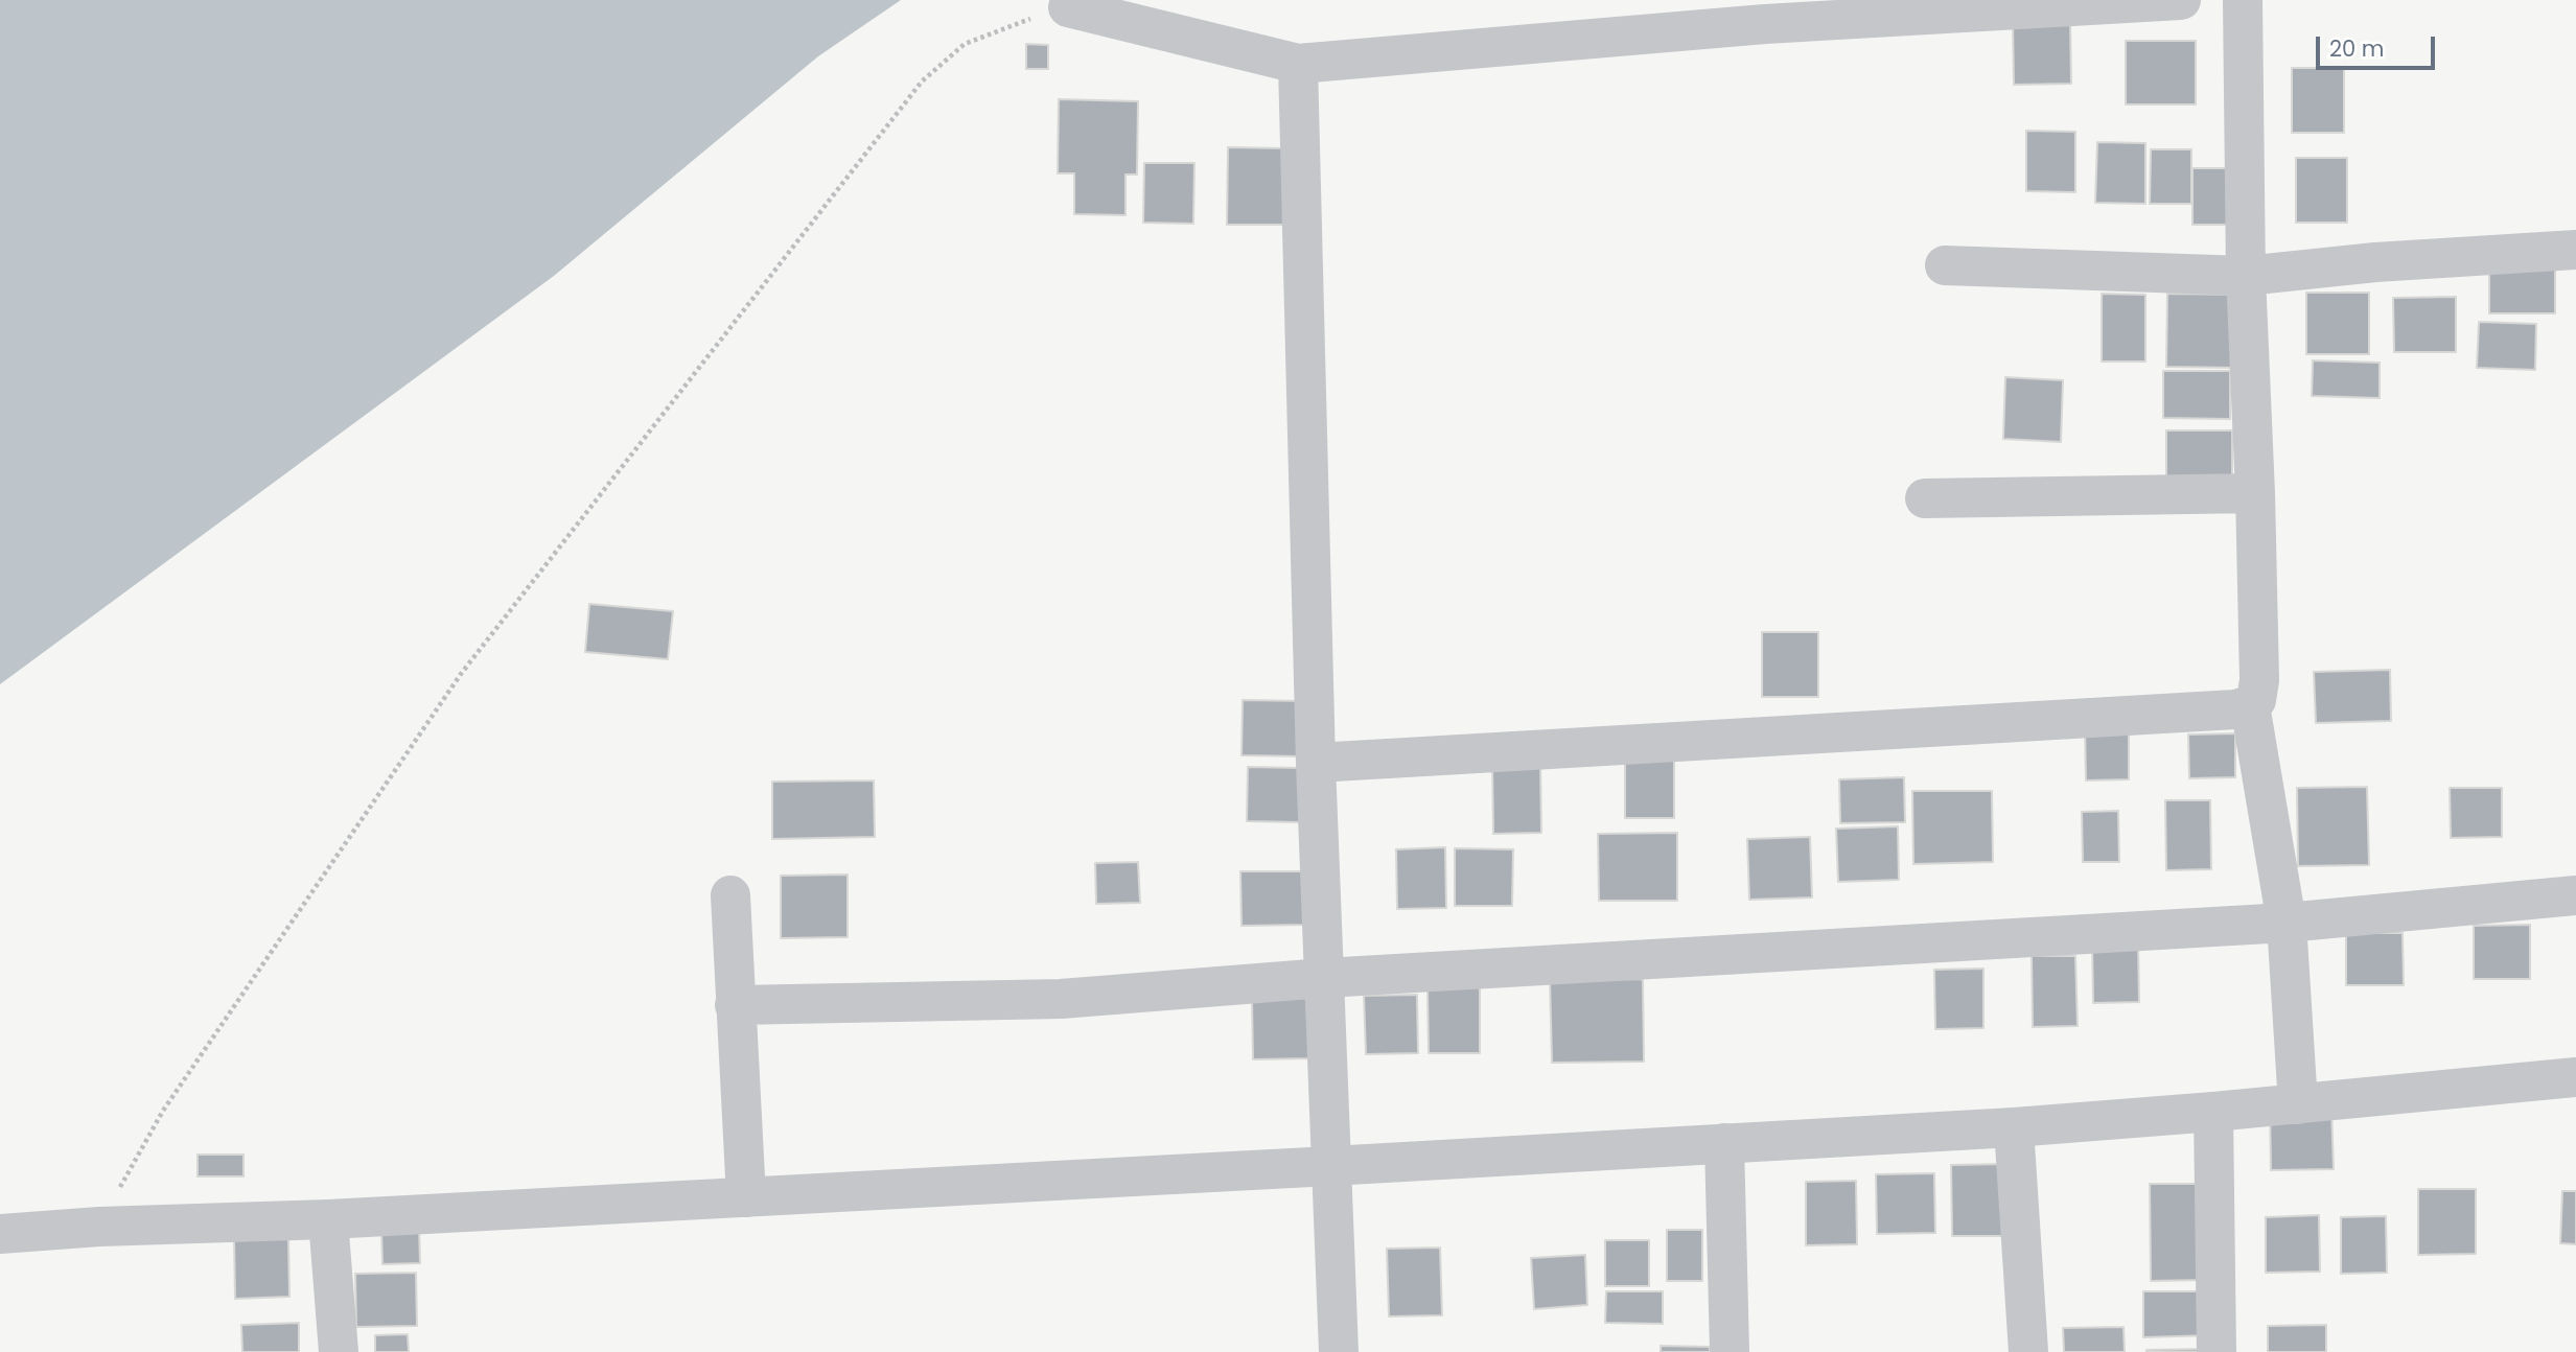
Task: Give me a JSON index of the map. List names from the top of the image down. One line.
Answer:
{"scale_bar":"20 m"}
